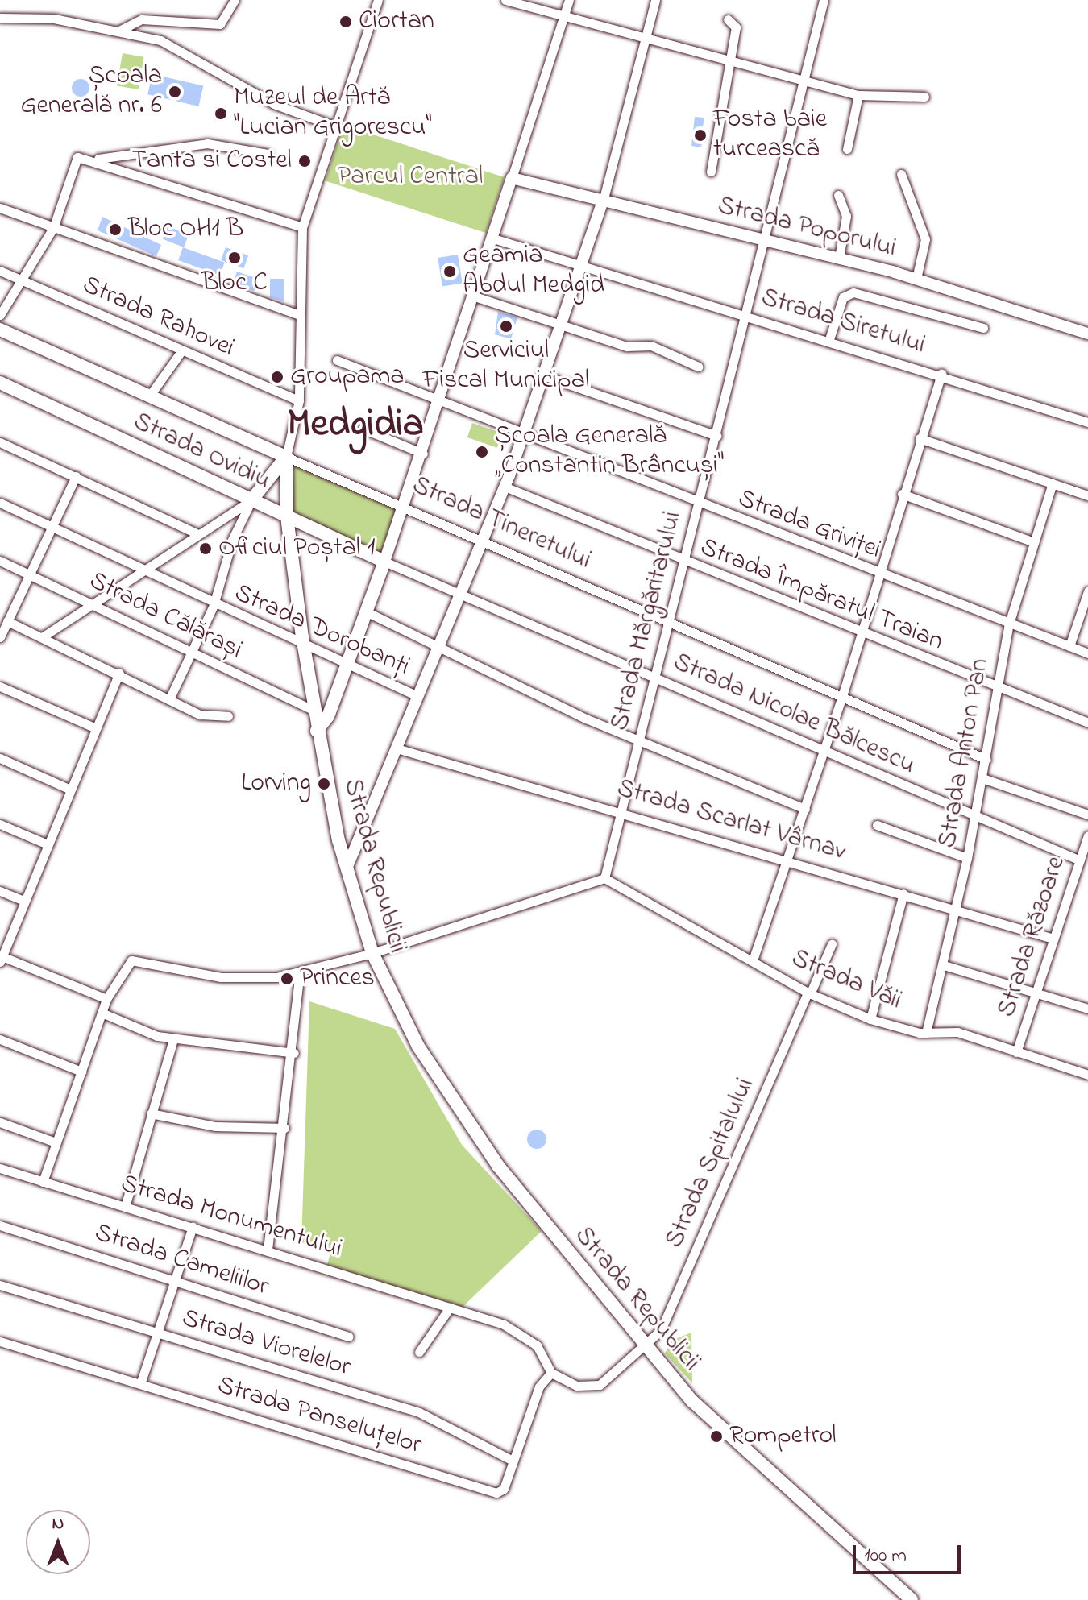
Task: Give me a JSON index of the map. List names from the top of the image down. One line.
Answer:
{"streets":{"main road":["Strada Ovidiu","Strada Tineretului","Strada Republicii"],"street":["Strada Poporului","Strada Rahovei","Strada Siretului","Strada Griviței","Strada Împăratul Traian","Strada Călărași","Strada Mărgăritarului","Strada Dorobanți","Strada Nicolae Bălcescu","Strada Anton Pan","Strada Scarlat Vârnav","Strada Răzoare","Strada Văii","Strada Spitalului","Strada Monumentului","Strada Cameliilor","Strada Viorelelor","Strada Panseluțelor"]},"crossings":[["Strada Poporului","Strada Mărgăritarului"],["Strada Rahovei","Strada Republicii"],["Strada Siretului","Strada Mărgăritarului"],["Strada Ovidiu","Strada Nicolae Bălcescu"],["Strada Ovidiu","Strada Republicii"],["Strada Tineretului","Strada Mărgăritarului"],["Strada Tineretului","Strada Anton Pan"],["Strada Tineretului","Strada Republicii"],["Strada Griviței","Strada Mărgăritarului"],["Strada Griviței","Strada Anton Pan"],["Strada Împăratul Traian","Strada Mărgăritarului"],["Strada Împăratul Traian","Strada Anton Pan"],["Strada Călărași","Strada Republicii"],["Strada Mărgăritarului","Strada Nicolae Bălcescu"],["Strada Mărgăritarului","Strada Scarlat Vârnav"],["Strada Mărgăritarului","Strada Văii"],["Strada Dorobanți","Strada Republicii"],["Strada Nicolae Bălcescu","Strada Anton Pan"],["Strada Nicolae Bălcescu","Strada Răzoare"],["Strada Anton Pan","Strada Scarlat Vârnav"],["Strada Anton Pan","Strada Văii"],["Strada Scarlat Vârnav","Strada Răzoare"],["Strada Republicii","Strada Spitalului"],["Strada Răzoare","Strada Văii"],["Strada Văii","Strada Spitalului"],["Strada Spitalului","Strada Monumentului"],["Strada Spitalului","Strada Panseluțelor"],["Strada Monumentului","Strada Panseluțelor"],["Strada Viorelelor","Strada Panseluțelor"]],"districts":["Medgidia"],"parks":["Parcul Central"],"places":["Ciortan","Școala Generală nr. 6","Muzeul de Artă \"Lucian Grigorescu\"","Fosta baie turcească","Tanta si Costel","Bloc OH1 B","Bloc C","Geamia Abdul Medgid","Serviciul Fiscal Municipal","Groupama","Școala Generală „Constantin Brâncuși\"","Oficiul Poștal 1","Lorving","Princes","Rompetrol"],"scale_bar":"100 m","north":"top"}
